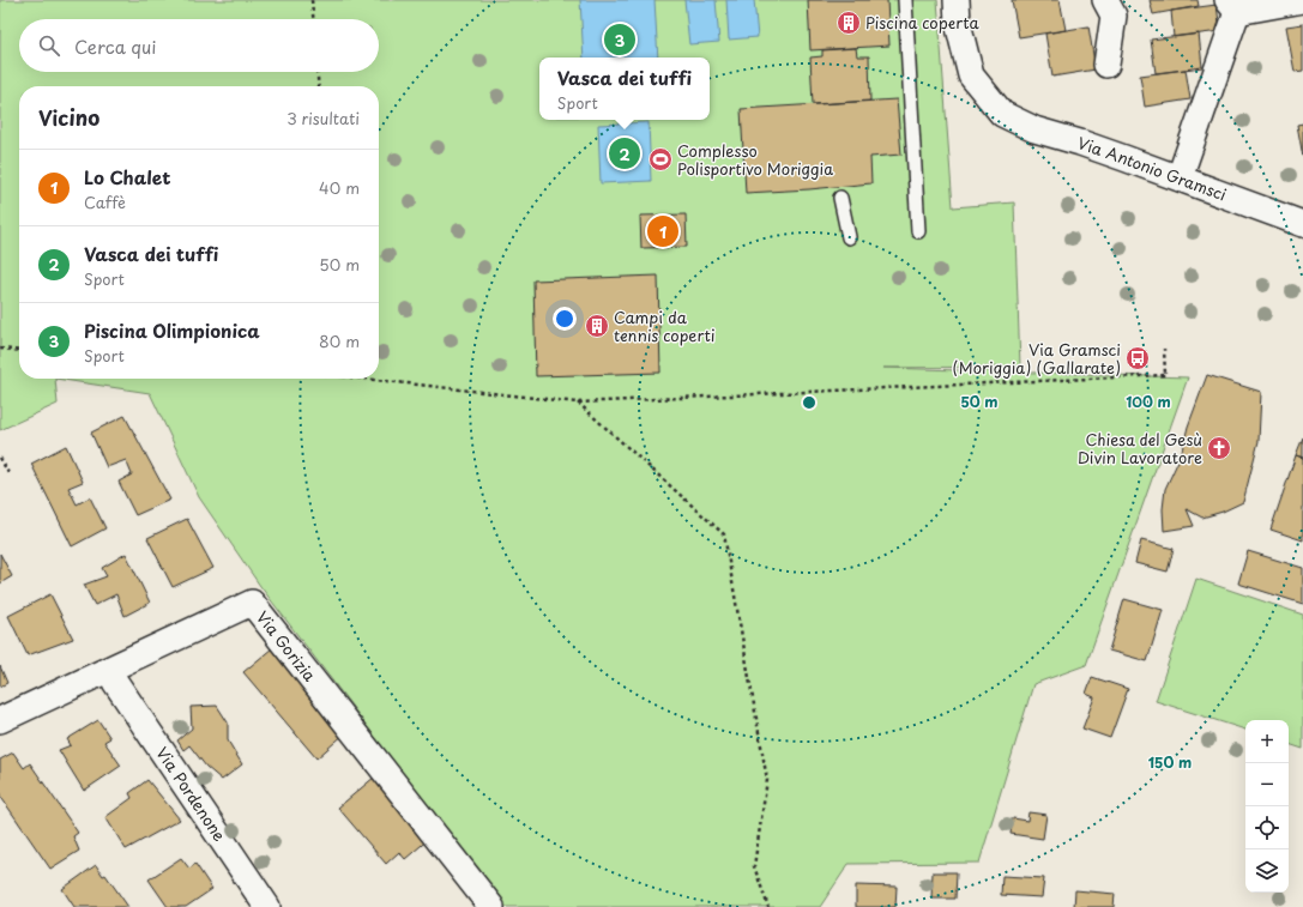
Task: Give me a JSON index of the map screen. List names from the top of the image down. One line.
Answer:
{"streets":{"street":["Via Antonio Gramsci","Via Gorizia","Via Pordenone"]},"places":{"building":["Piscina coperta","Campi da tennis coperti"],"sports":["Complesso Polisportivo Moriggia"],"bus stop":["Via Gramsci (Moriggia) (Gallarate)"],"church":["Chiesa del Gesù Divin Lavoratore"]},"page":{"search":"Cerca qui","pins":["3","2","1"],"popup":["Vasca dei tuffi","Sport"],"heading":["Vicino","3 risultati"],"list":[{"mark":"1","name":"Lo Chalet","note":"Caffè","value":"40 m"},{"mark":"2","name":"Vasca dei tuffi","note":"Sport","value":"50 m"},{"mark":"3","name":"Piscina Olimpionica","note":"Sport","value":"80 m"}],"map_buttons":["+","−"]},"rings":["50 m","100 m","150 m"]}
